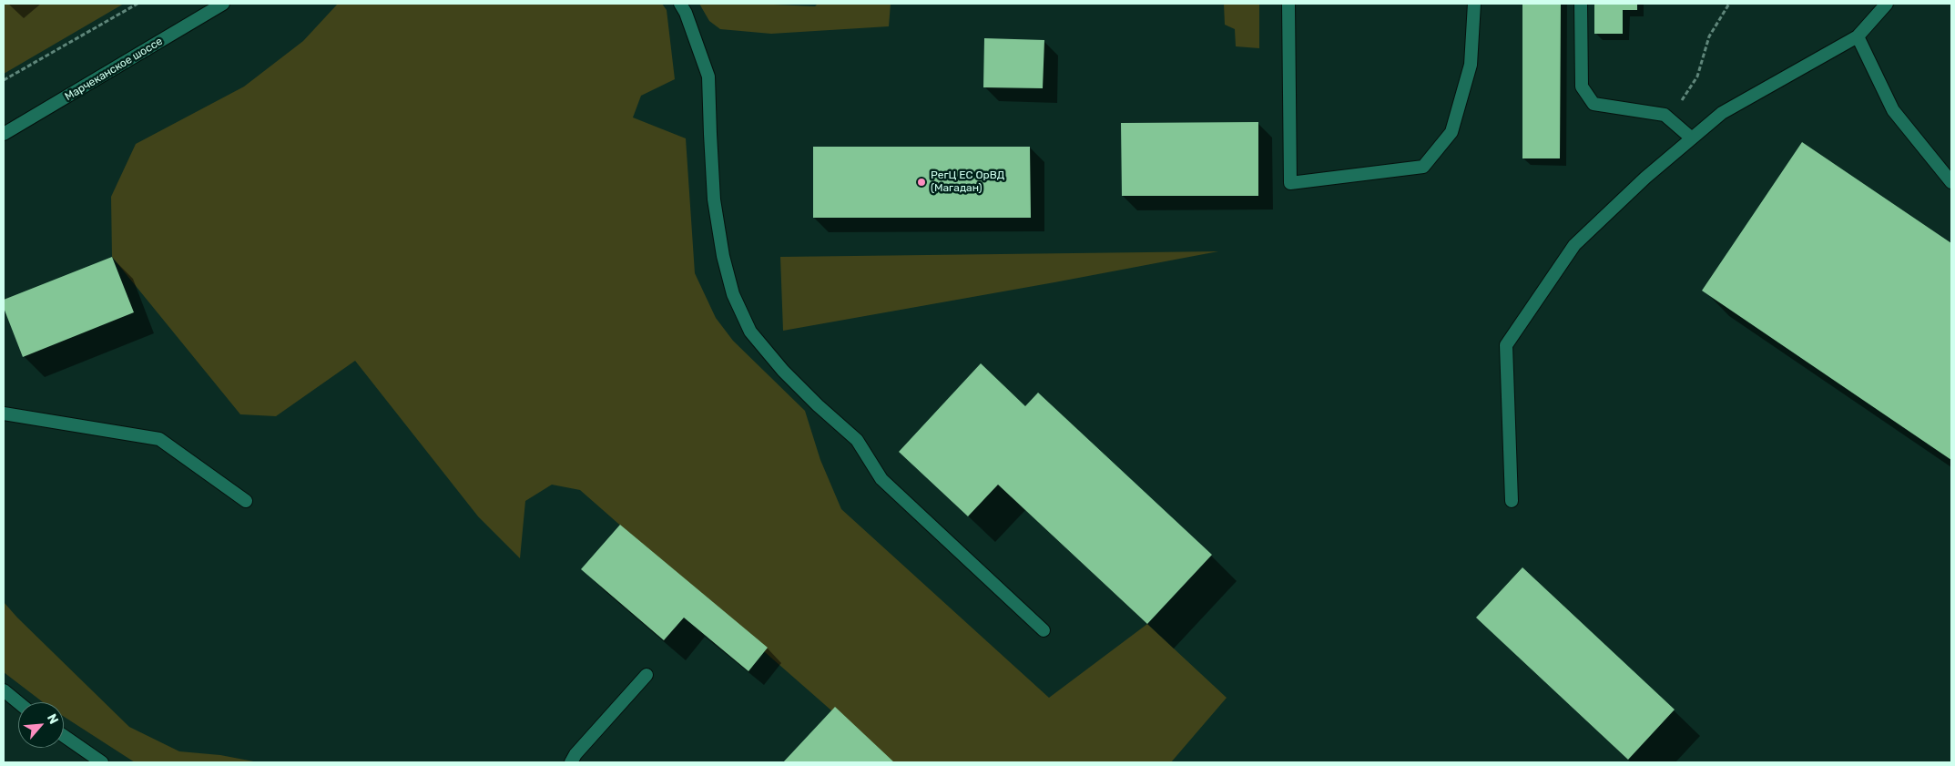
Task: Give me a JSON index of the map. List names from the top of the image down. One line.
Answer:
{"streets":{"street":["Марчеканское шоссе"]},"places":["РегЦ ЕС ОрВД (Магадан)"],"north":"top right"}
